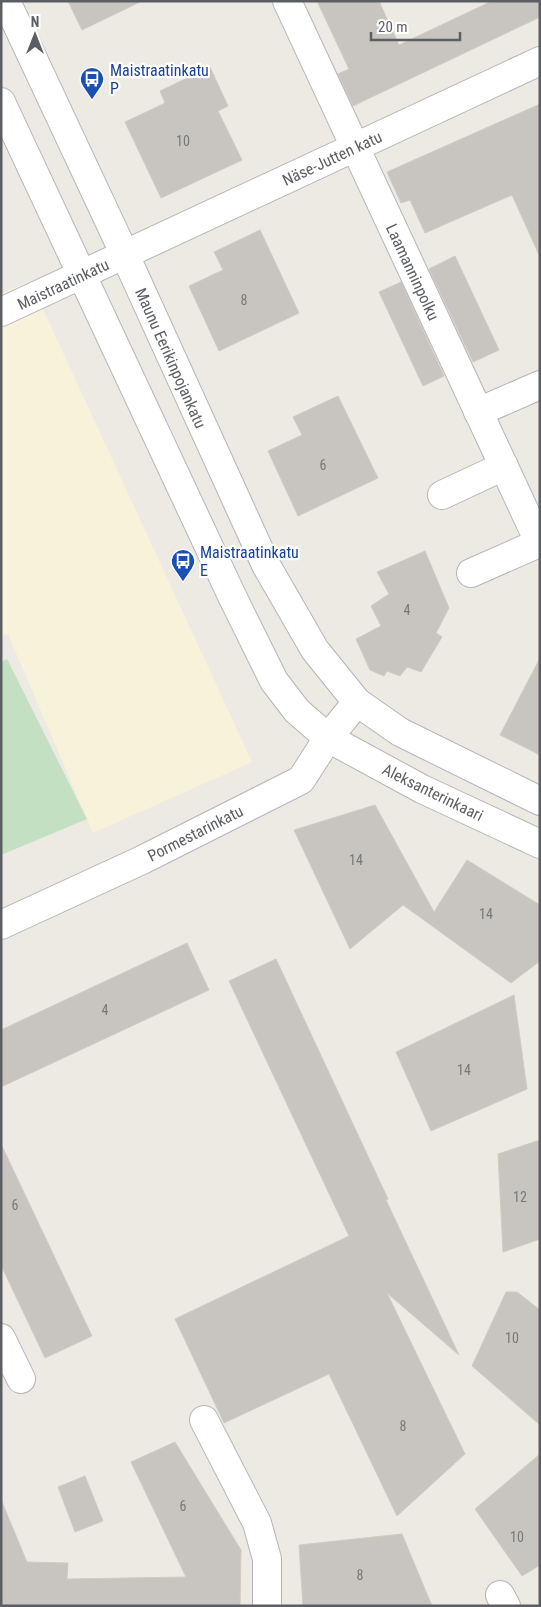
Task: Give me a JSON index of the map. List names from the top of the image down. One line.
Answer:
{"streets":{"street":["Näse-Jutten katu","Laamanninpolku","Maistraatinkatu","Maunu Eerikinpojankatu","Aleksanterinkaari","Pormestarinkatu"]},"crossings":[["Näse-Jutten katu","Laamanninpolku"],["Näse-Jutten katu","Maistraatinkatu"],["Näse-Jutten katu","Maunu Eerikinpojankatu"],["Maistraatinkatu","Maunu Eerikinpojankatu"],["Maunu Eerikinpojankatu","Pormestarinkatu"],["Aleksanterinkaari","Pormestarinkatu"]],"places":{"bus stop":["Maistraatinkatu P","Maistraatinkatu E"]},"house_numbers":["10","8","6","4","14","14","4","14","12","6","10","8","6","10","8"],"scale_bar":"20 m","north":"top"}
